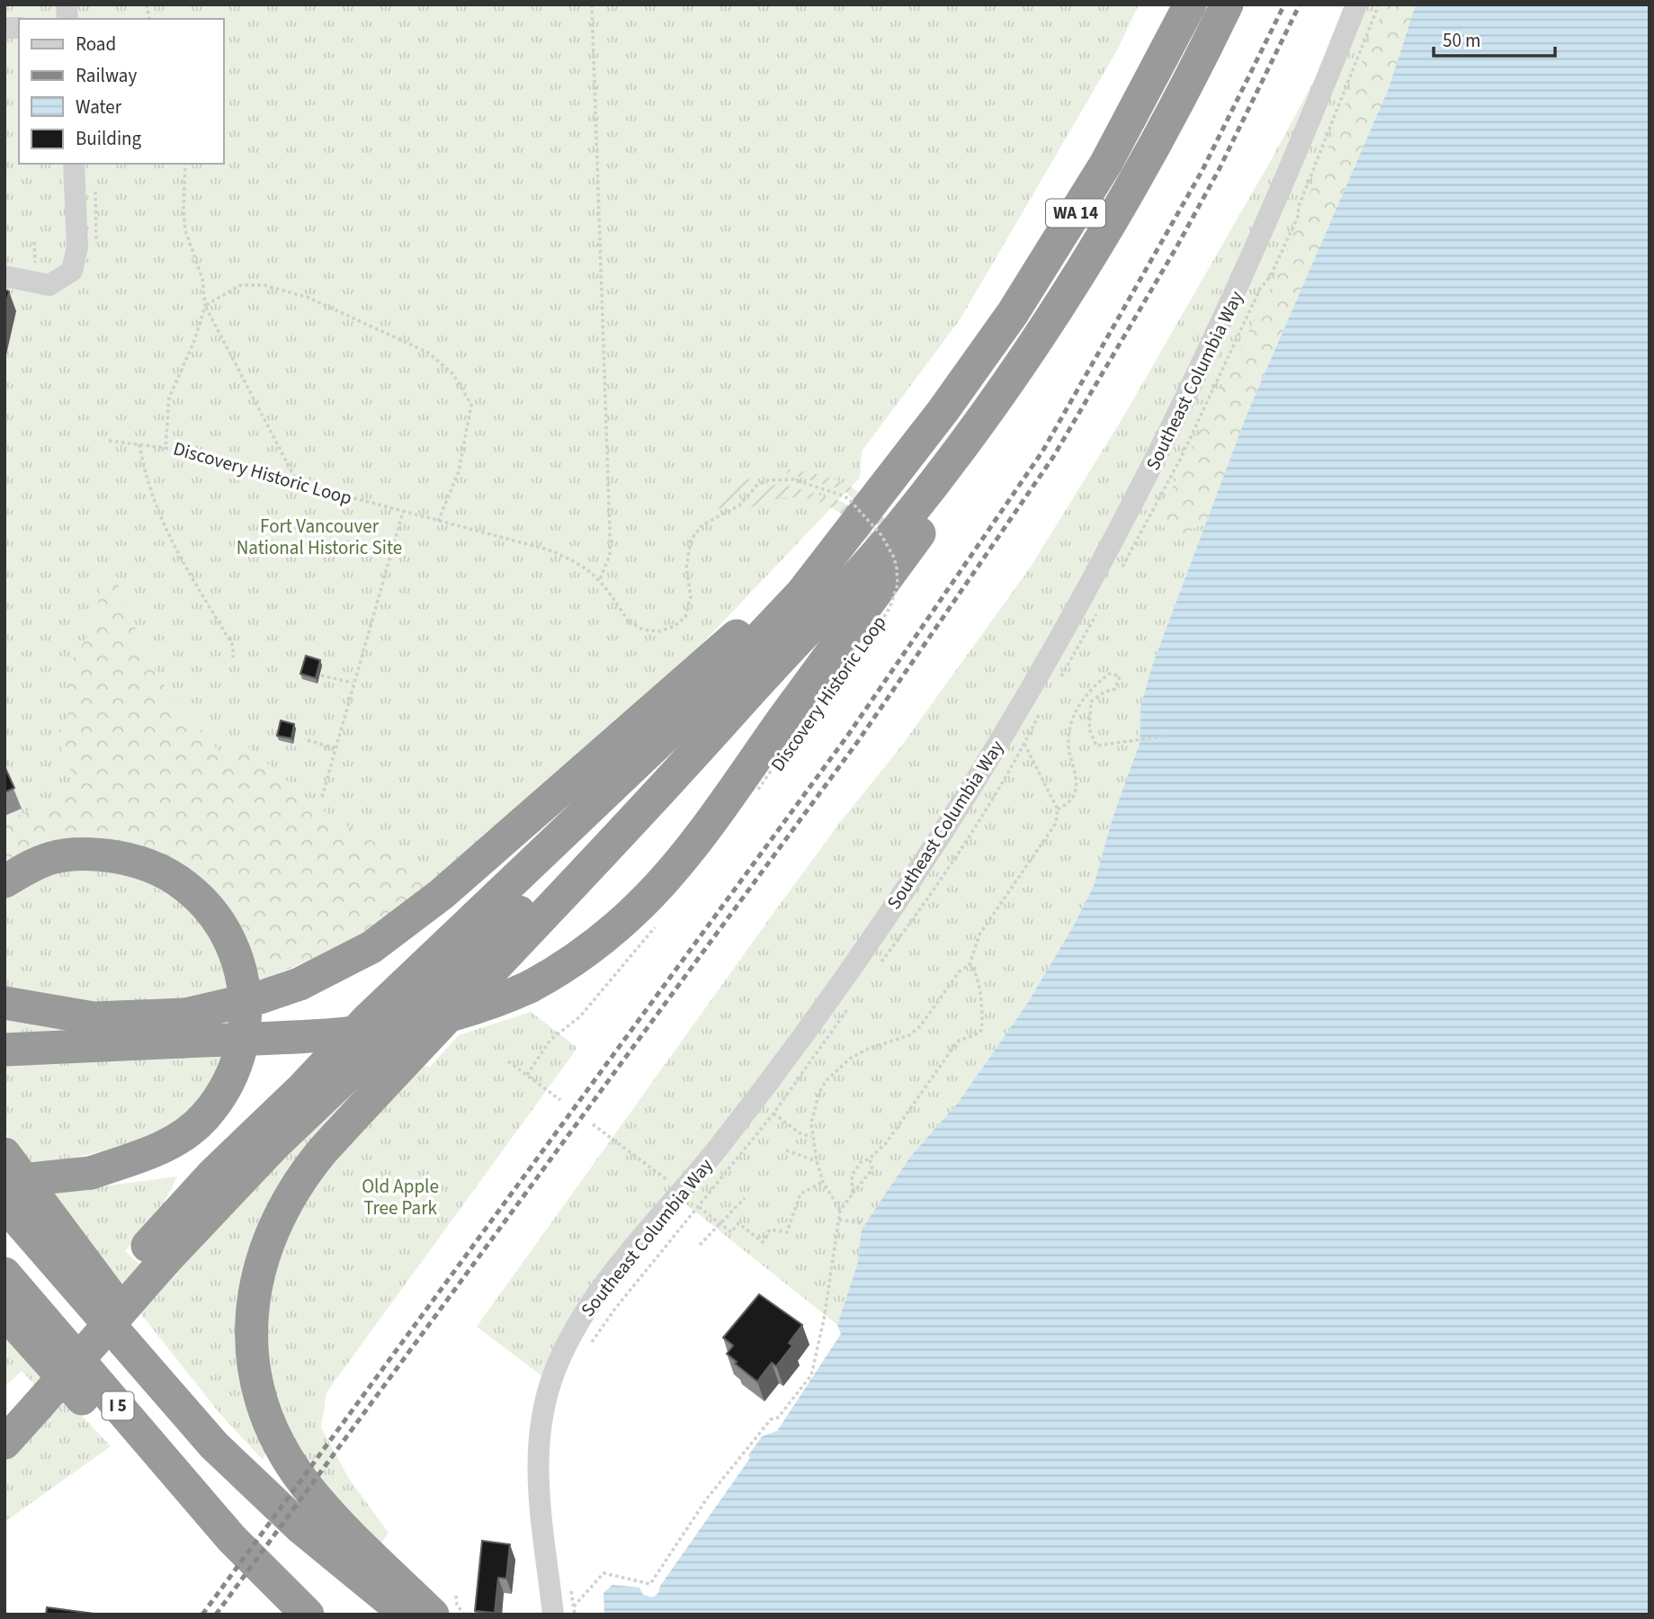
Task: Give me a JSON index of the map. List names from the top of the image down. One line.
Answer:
{"streets":{"highway":["WA 14","I 5"],"street":["Southeast Columbia Way"],"path":["Discovery Historic Loop"]},"parks":["Fort Vancouver National Historic Site","Old Apple Tree Park"],"legend":["Road","Railway","Water","Building"],"scale_bar":"50 m"}
